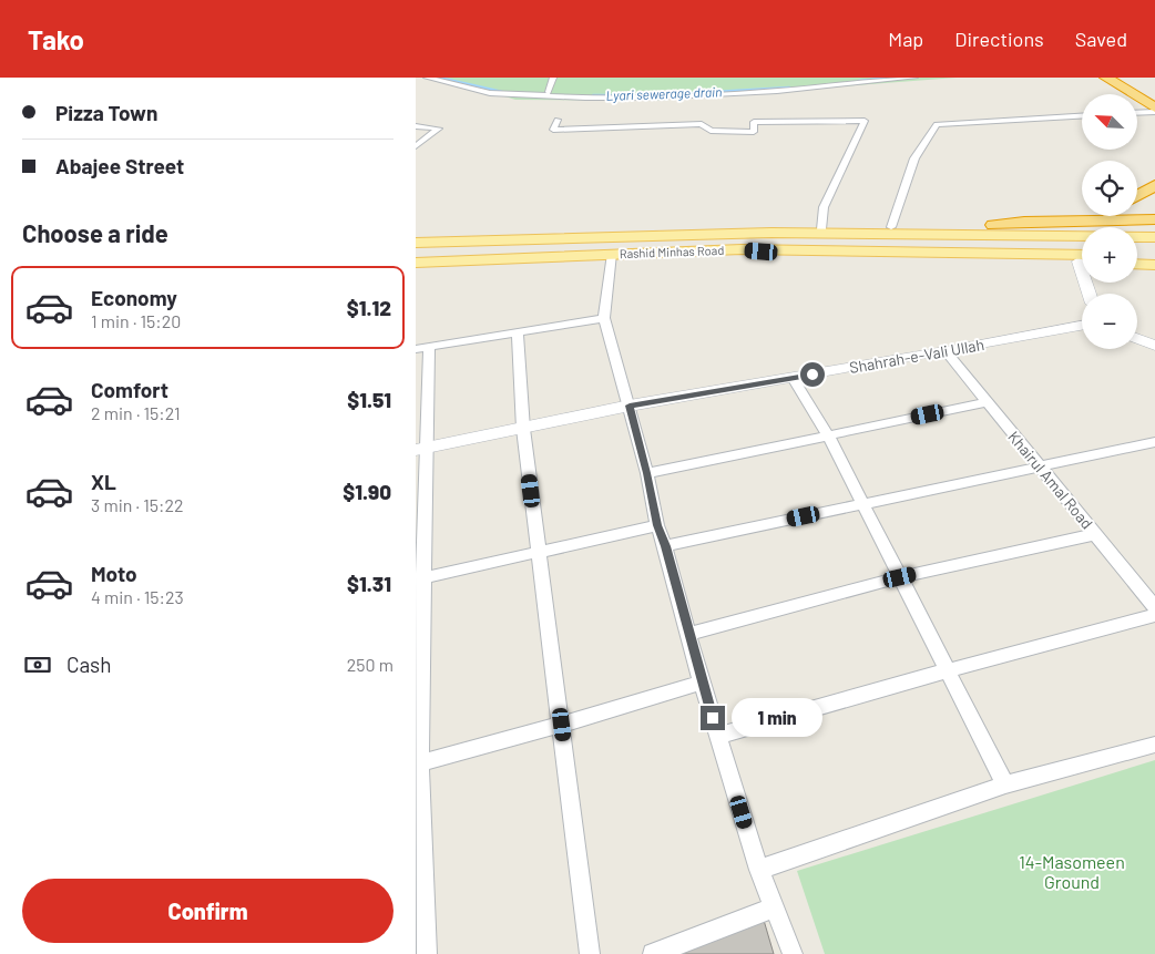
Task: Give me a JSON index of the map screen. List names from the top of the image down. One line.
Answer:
{"streets":{"main road":["Rashid Minhas Road"],"street":["Shahrah-e-Vali Ullah","Khairul Amal Road"]},"crossings":[["Shahrah-e-Vali Ullah","Khairul Amal Road"]],"water":["Lyari sewerage drain"],"parks":["14-Masomeen Ground"],"north":"top left","page":{"header":"Tako","nav":["Map","Directions","Saved"],"banner":["Pizza Town","Abajee Street"],"map_buttons":["+","−"],"heading":"Choose a ride","list":[{"name":"Economy","note":"1 min · 15:20","value":"$1.12"},{"name":"Comfort","note":"2 min · 15:21","value":"$1.51"},{"name":"XL","note":"3 min · 15:22","value":"$1.90"},{"name":"Moto","note":"4 min · 15:23","value":"$1.31"}],"pay":["Cash","250 m"],"bubble":"1 min","buttons":"Confirm"}}
